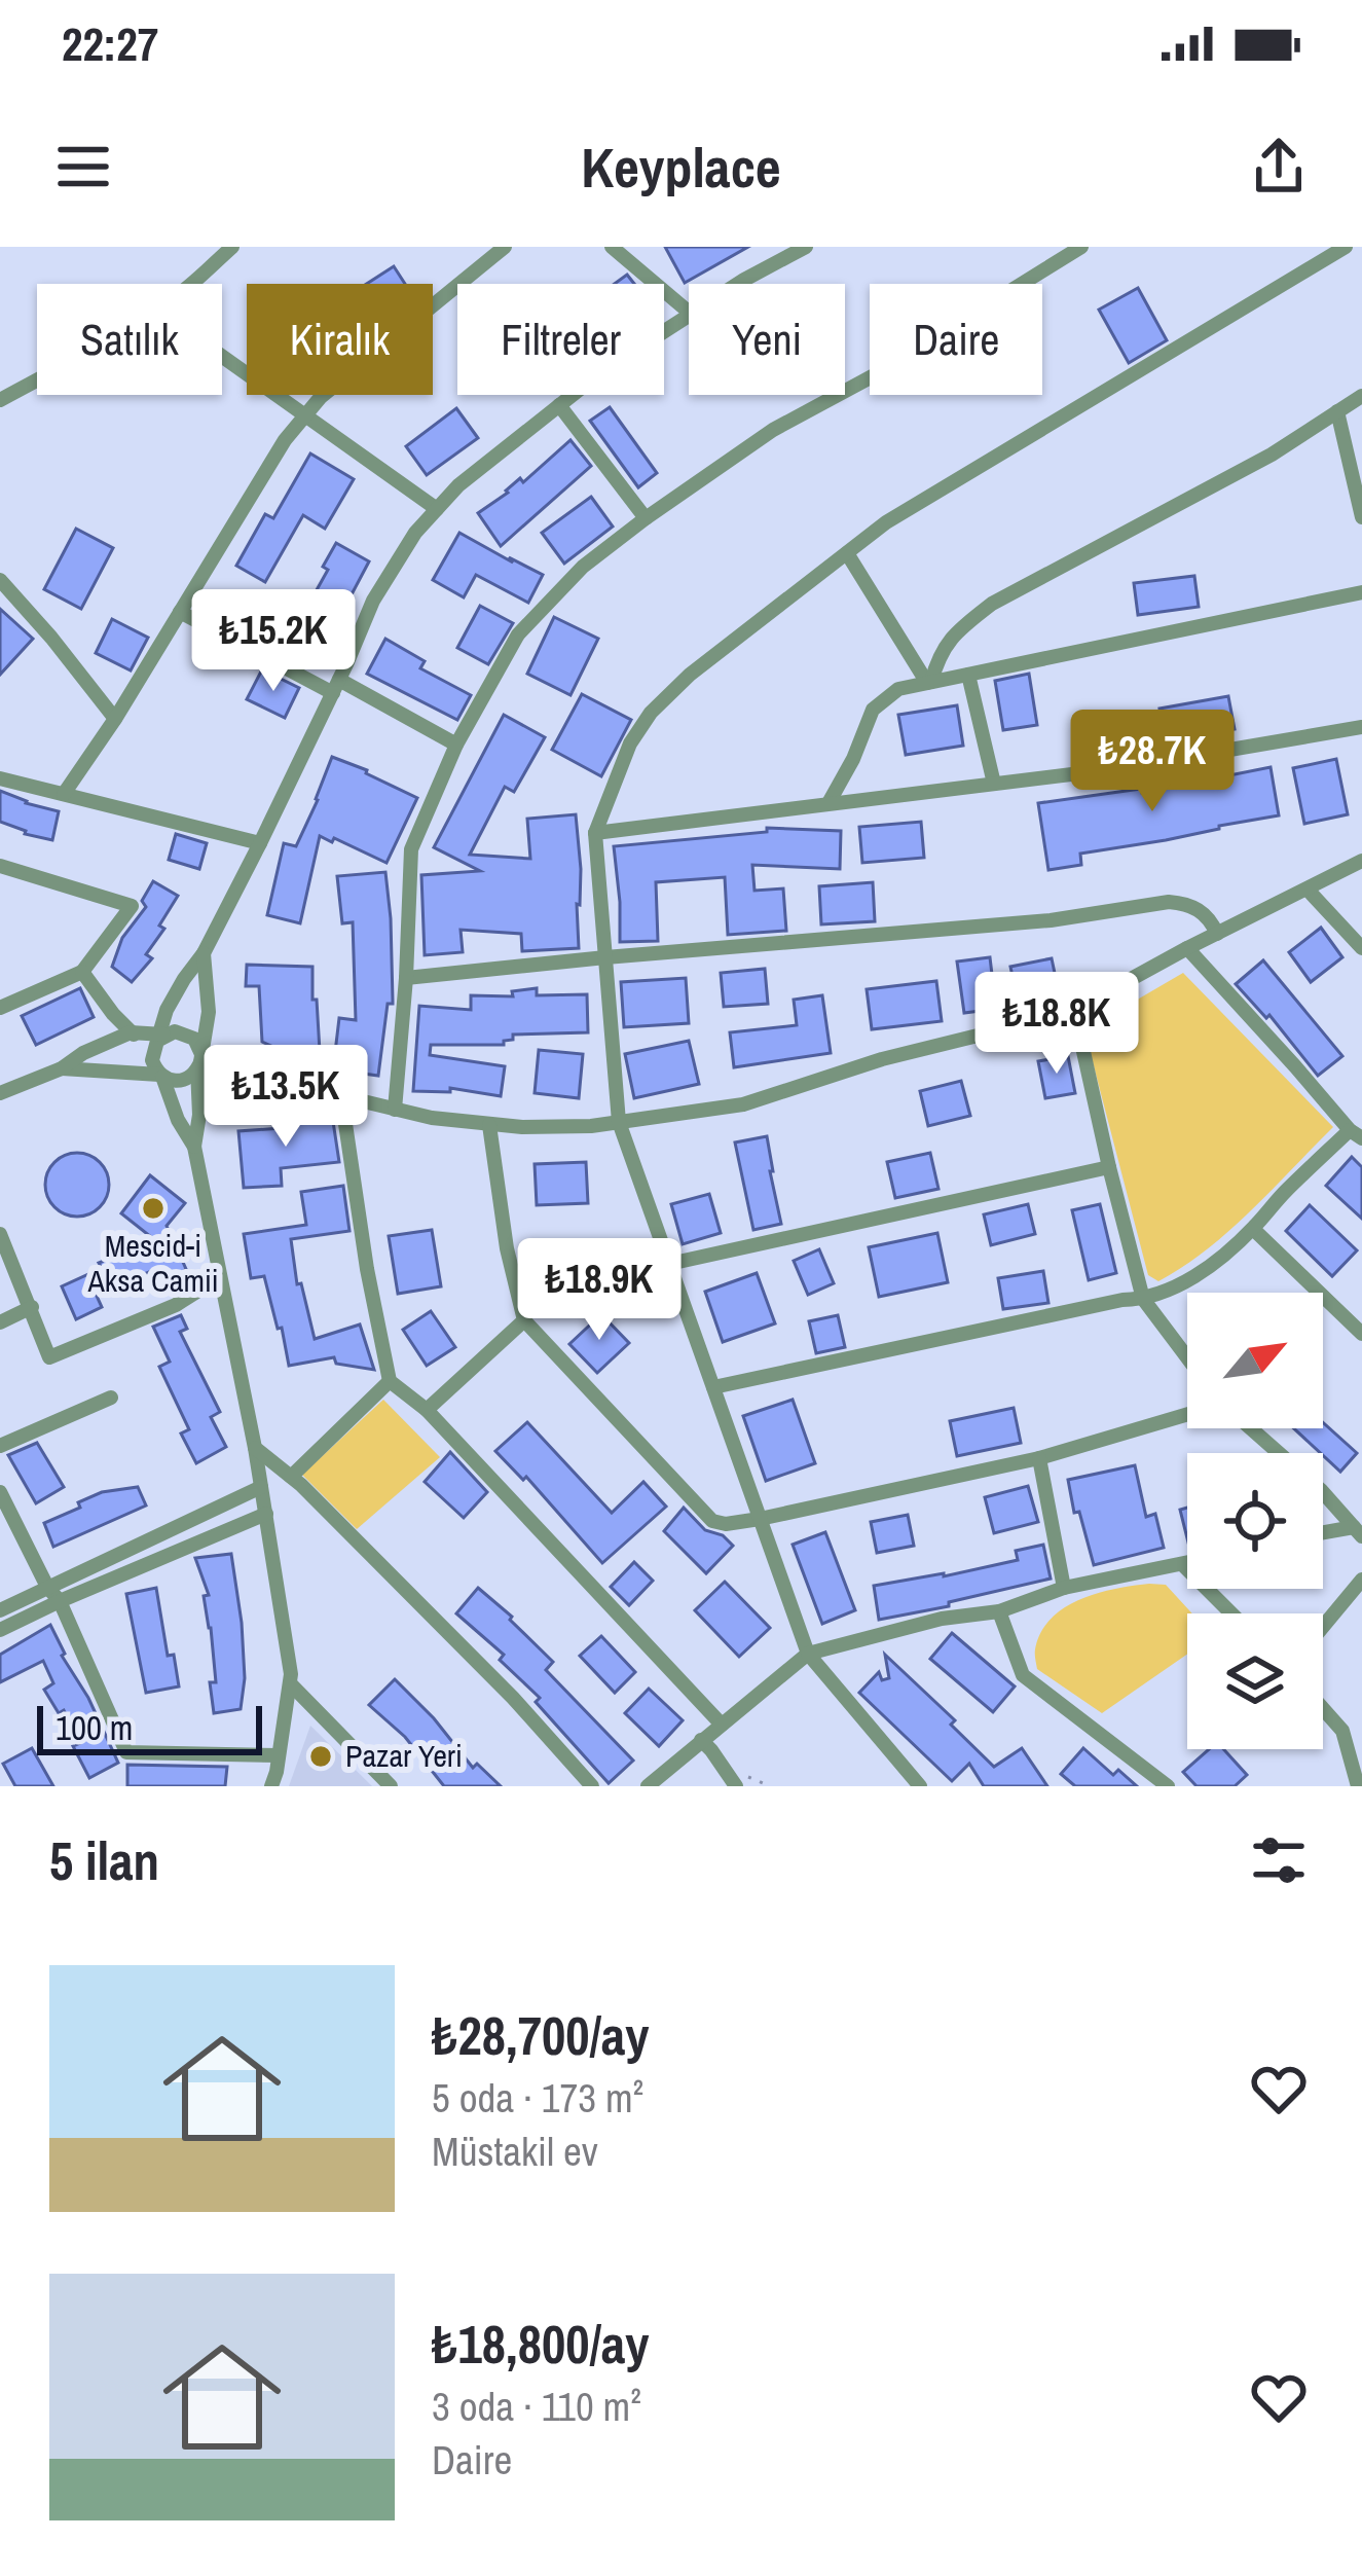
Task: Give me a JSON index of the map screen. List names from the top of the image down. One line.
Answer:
{"places":["Mescid-i Aksa Camii","Pazar Yeri"],"scale_bar":"100 m","north":"top right","page":{"status":"22:27","header":"Keyplace","chip":["Satılık","Kiralık","Filtreler","Yeni","Daire"],"price":["₺15.2K","₺28.7K","₺18.8K","₺13.5K","₺18.9K"],"scale":"100 m","heading":"5 ilan","list":[{"name":"₺28,700/ay","note":"5 oda · 173 m² · Müstakil ev"},{"name":"₺18,800/ay","note":"3 oda · 110 m² · Daire"}]}}
